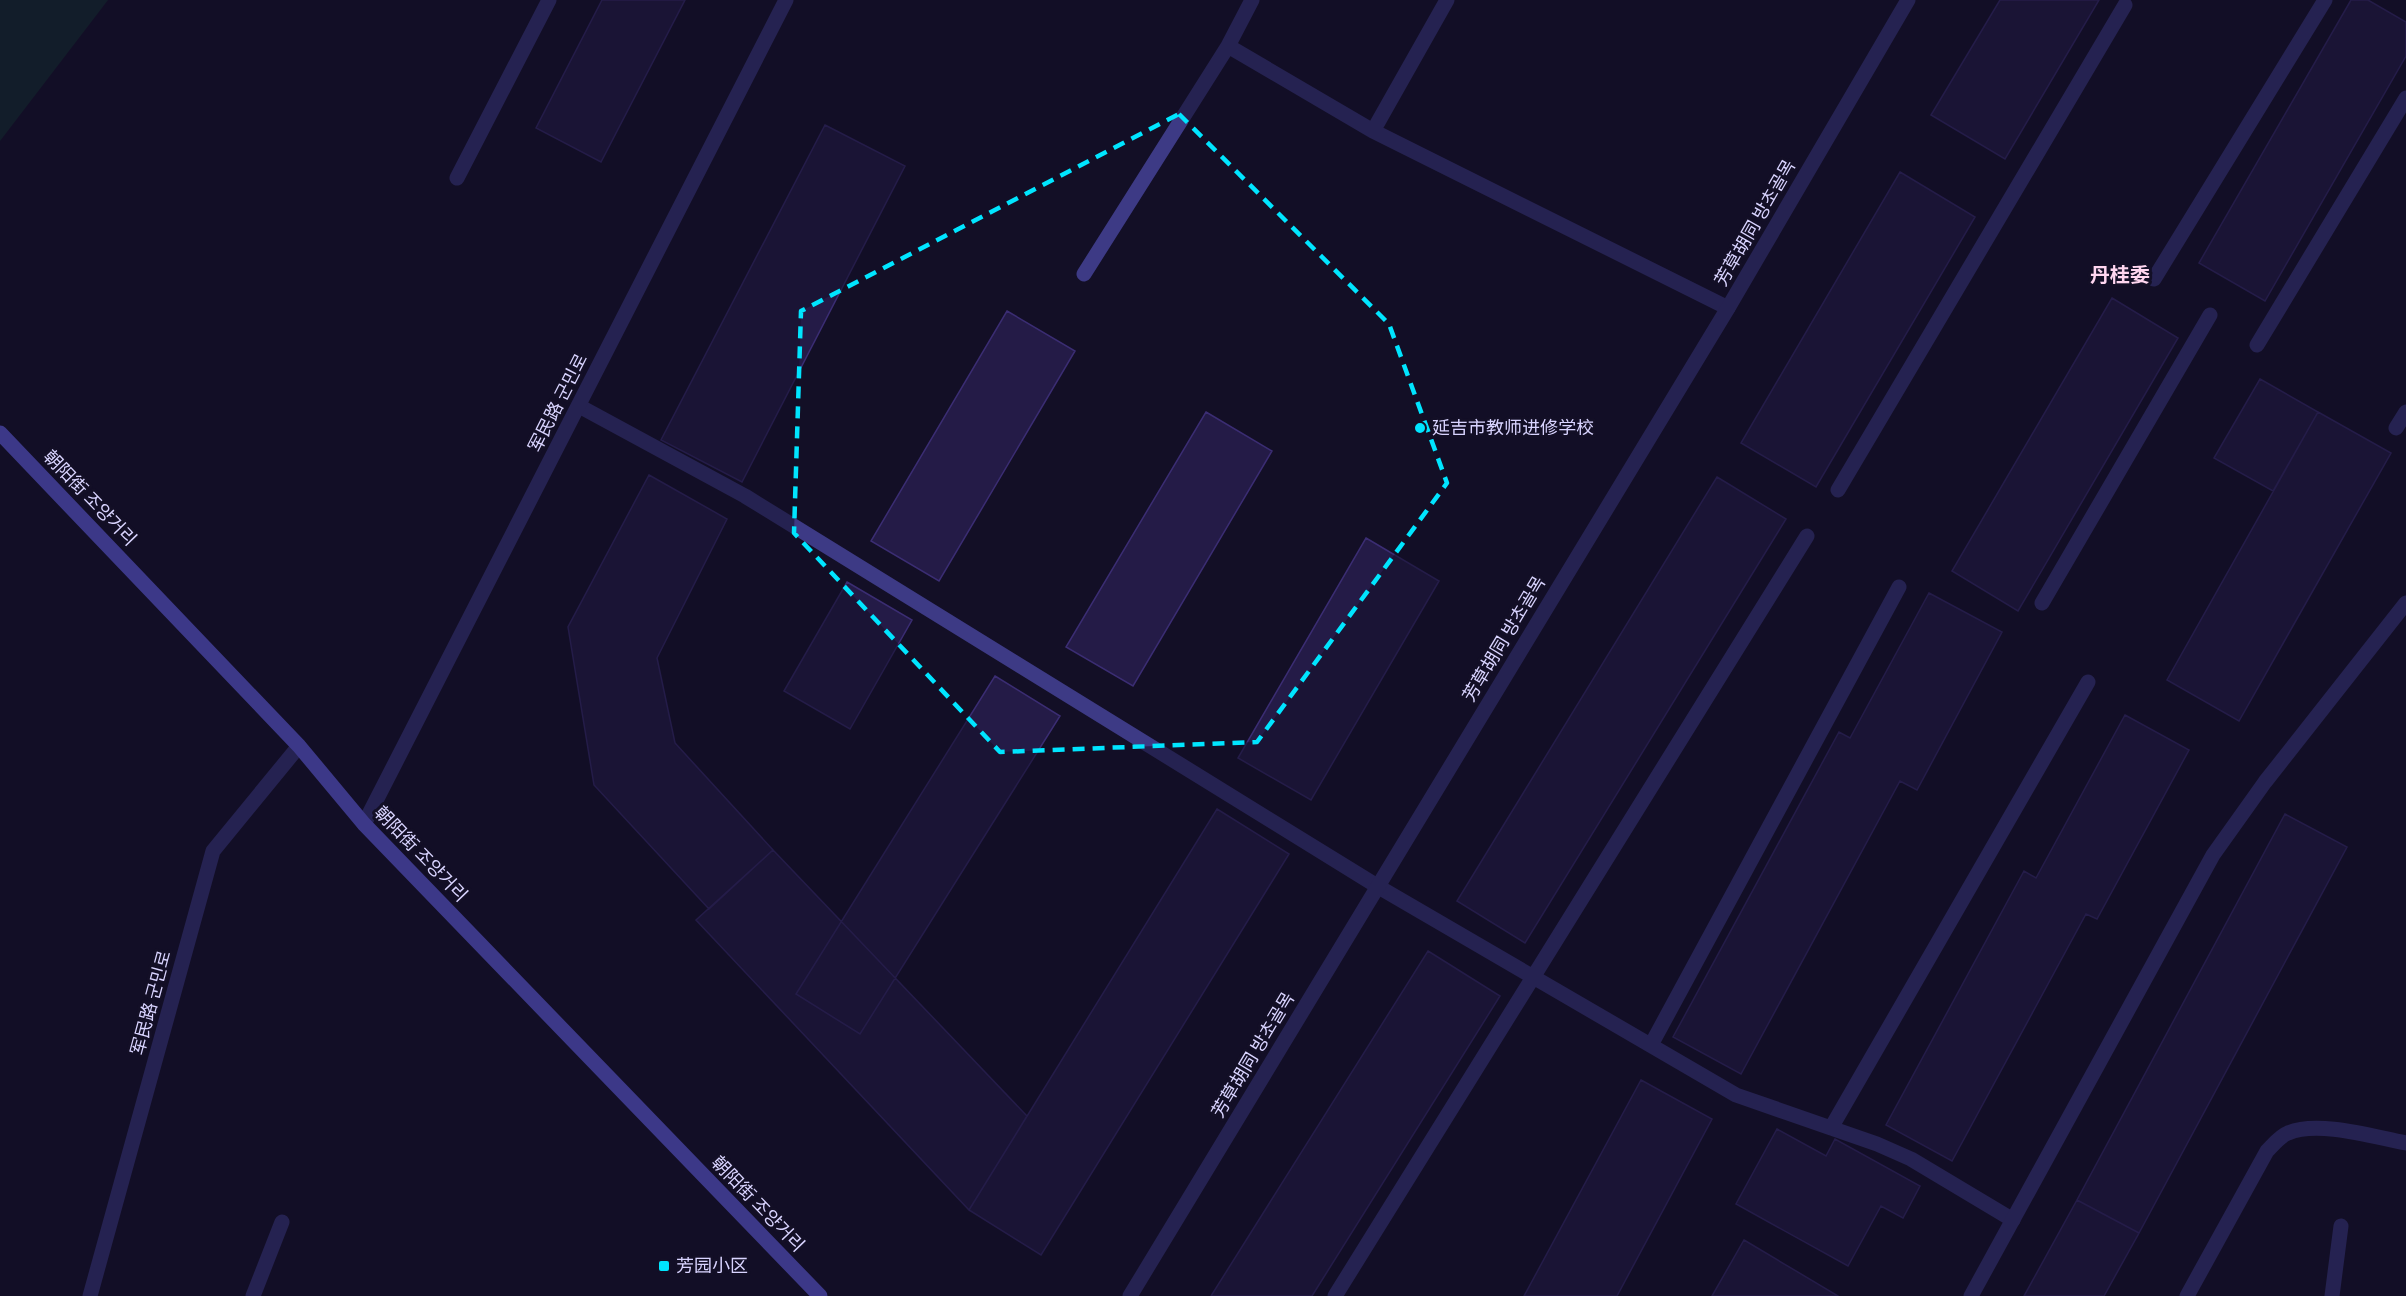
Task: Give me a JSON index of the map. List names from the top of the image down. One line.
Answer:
{"streets":{"main road":["朝阳街 조양거리"],"street":["芳草胡同 방초골목","军民路 군민로"]},"crossings":[["军民路 군민로","朝阳街 조양거리"]],"districts":["丹桂委"],"places":{"other":["延吉市教师进修学校"],"transit":["芳园小区"]}}
